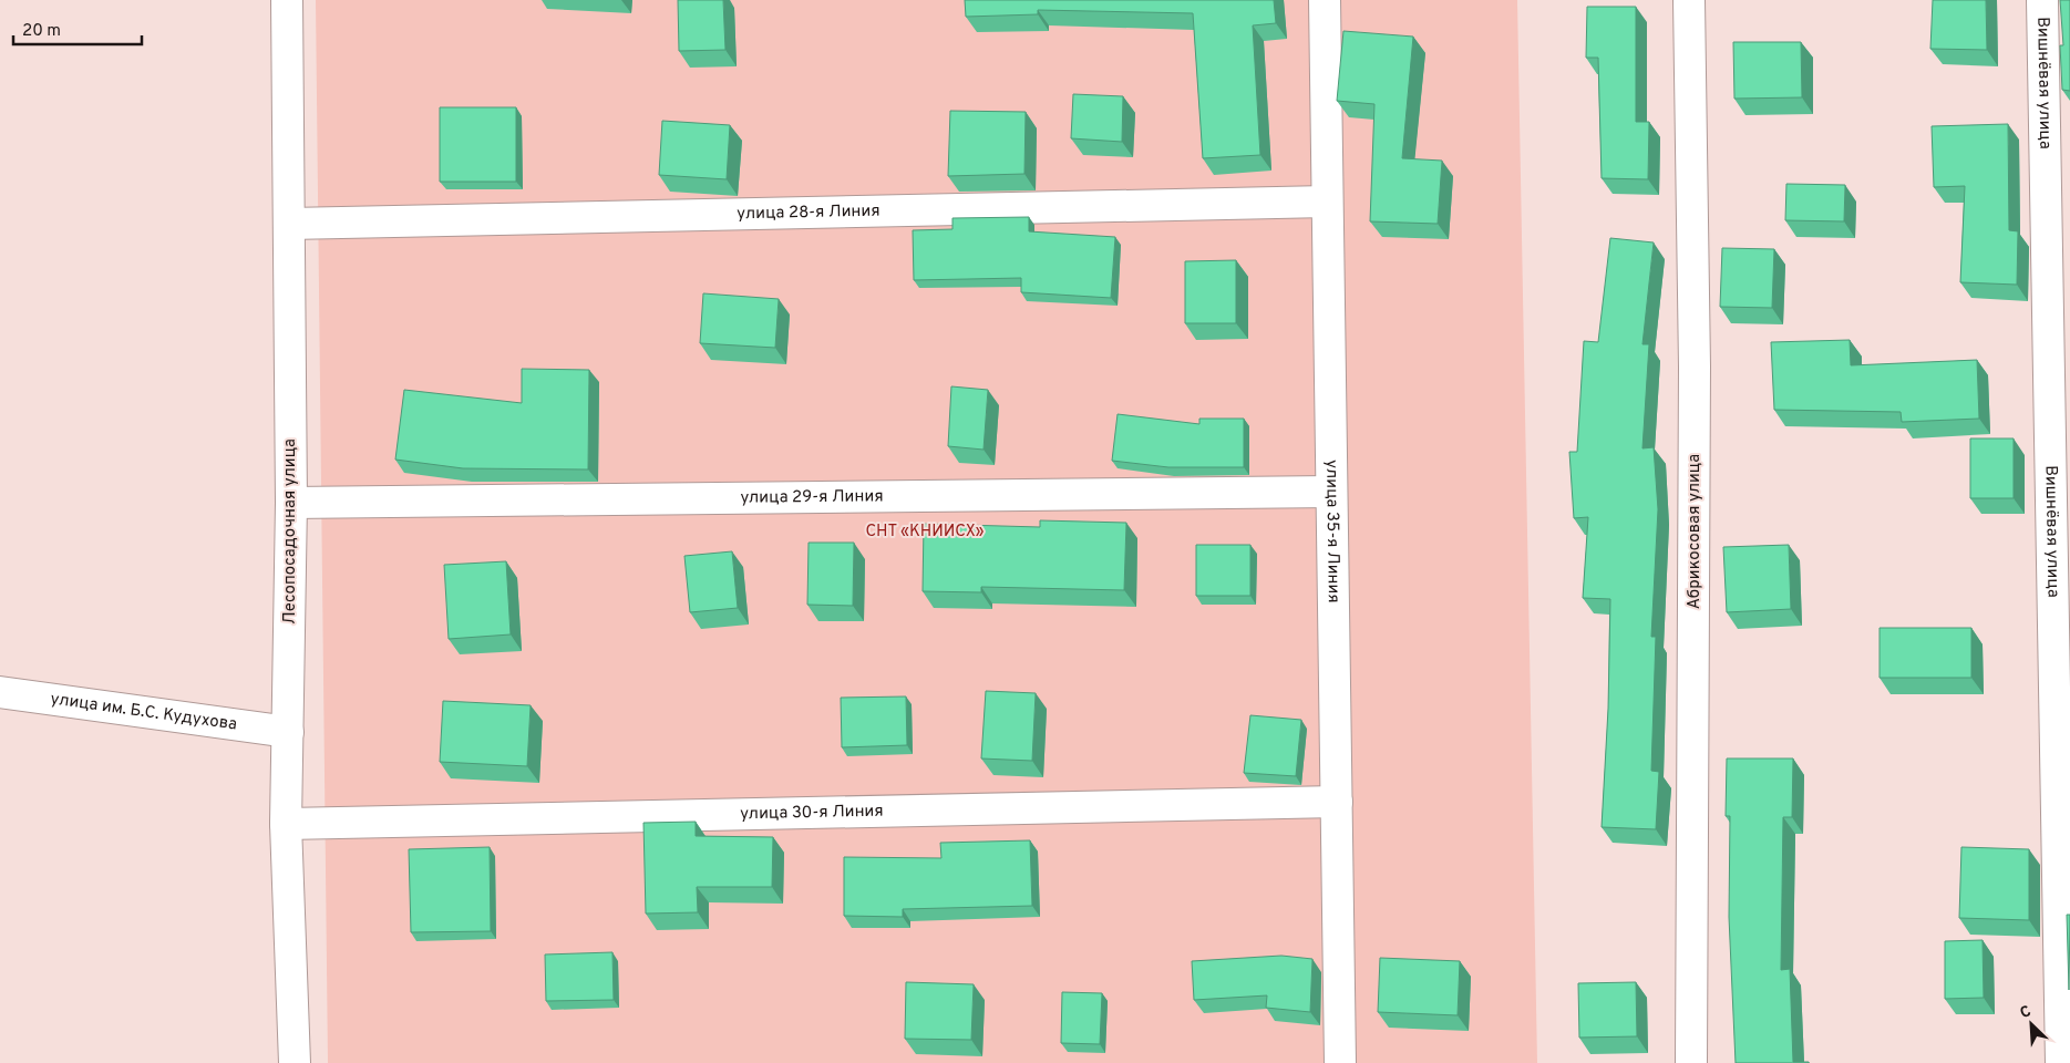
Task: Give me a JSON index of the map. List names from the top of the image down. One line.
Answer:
{"streets":{"street":["Вишнёвая улица","улица 28-я Линия","улица 29-я Линия","Лесопосадочная улица","улица 35-я Линия","Абрикосовая улица","улица им. Б.С. Кудухова","улица 30-я Линия"]},"crossings":[["улица 28-я Линия","Лесопосадочная улица"],["улица 28-я Линия","улица 35-я Линия"],["улица 29-я Линия","Лесопосадочная улица"],["улица 29-я Линия","улица 35-я Линия"],["Лесопосадочная улица","улица им. Б.С. Кудухова"],["Лесопосадочная улица","улица 30-я Линия"],["улица 35-я Линия","улица 30-я Линия"]],"parks":["СНТ «КНИИСХ»"],"scale_bar":"20 m","north":"top left"}
